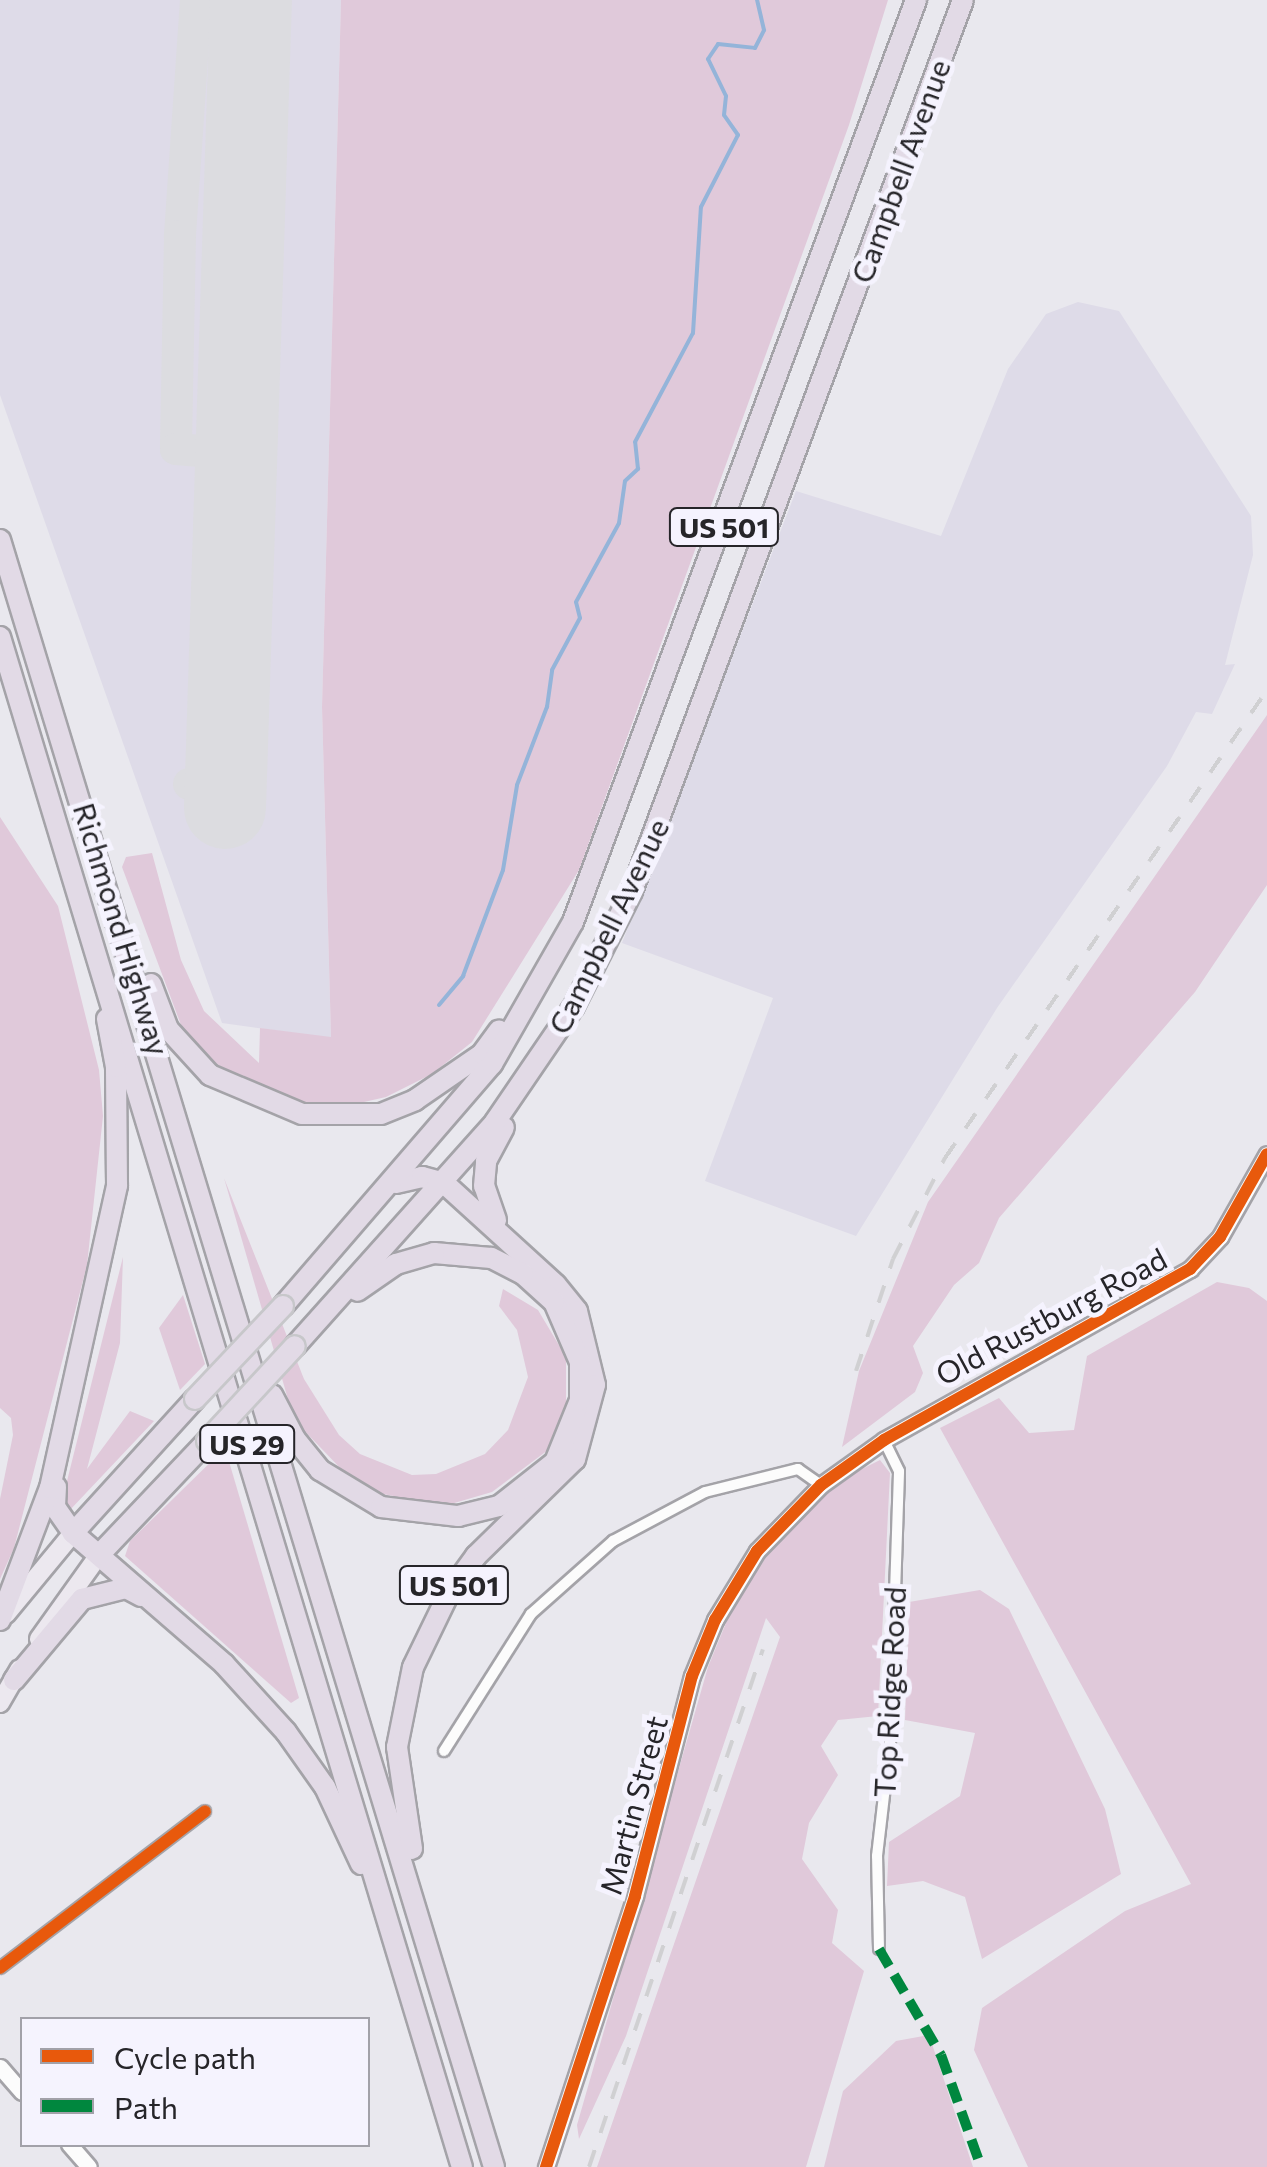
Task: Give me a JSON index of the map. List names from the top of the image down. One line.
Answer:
{"streets":{"highway":["Campbell Avenue","US 501","Richmond Highway","US 29"],"street":["Old Rustburg Road","Top Ridge Road","Martin Street"]},"crossings":[["Campbell Avenue","US 501"],["US 501","US 29"],["Richmond Highway","US 29"],["Old Rustburg Road","Top Ridge Road"],["Old Rustburg Road","Martin Street"]],"legend":["Cycle path","Path"]}
